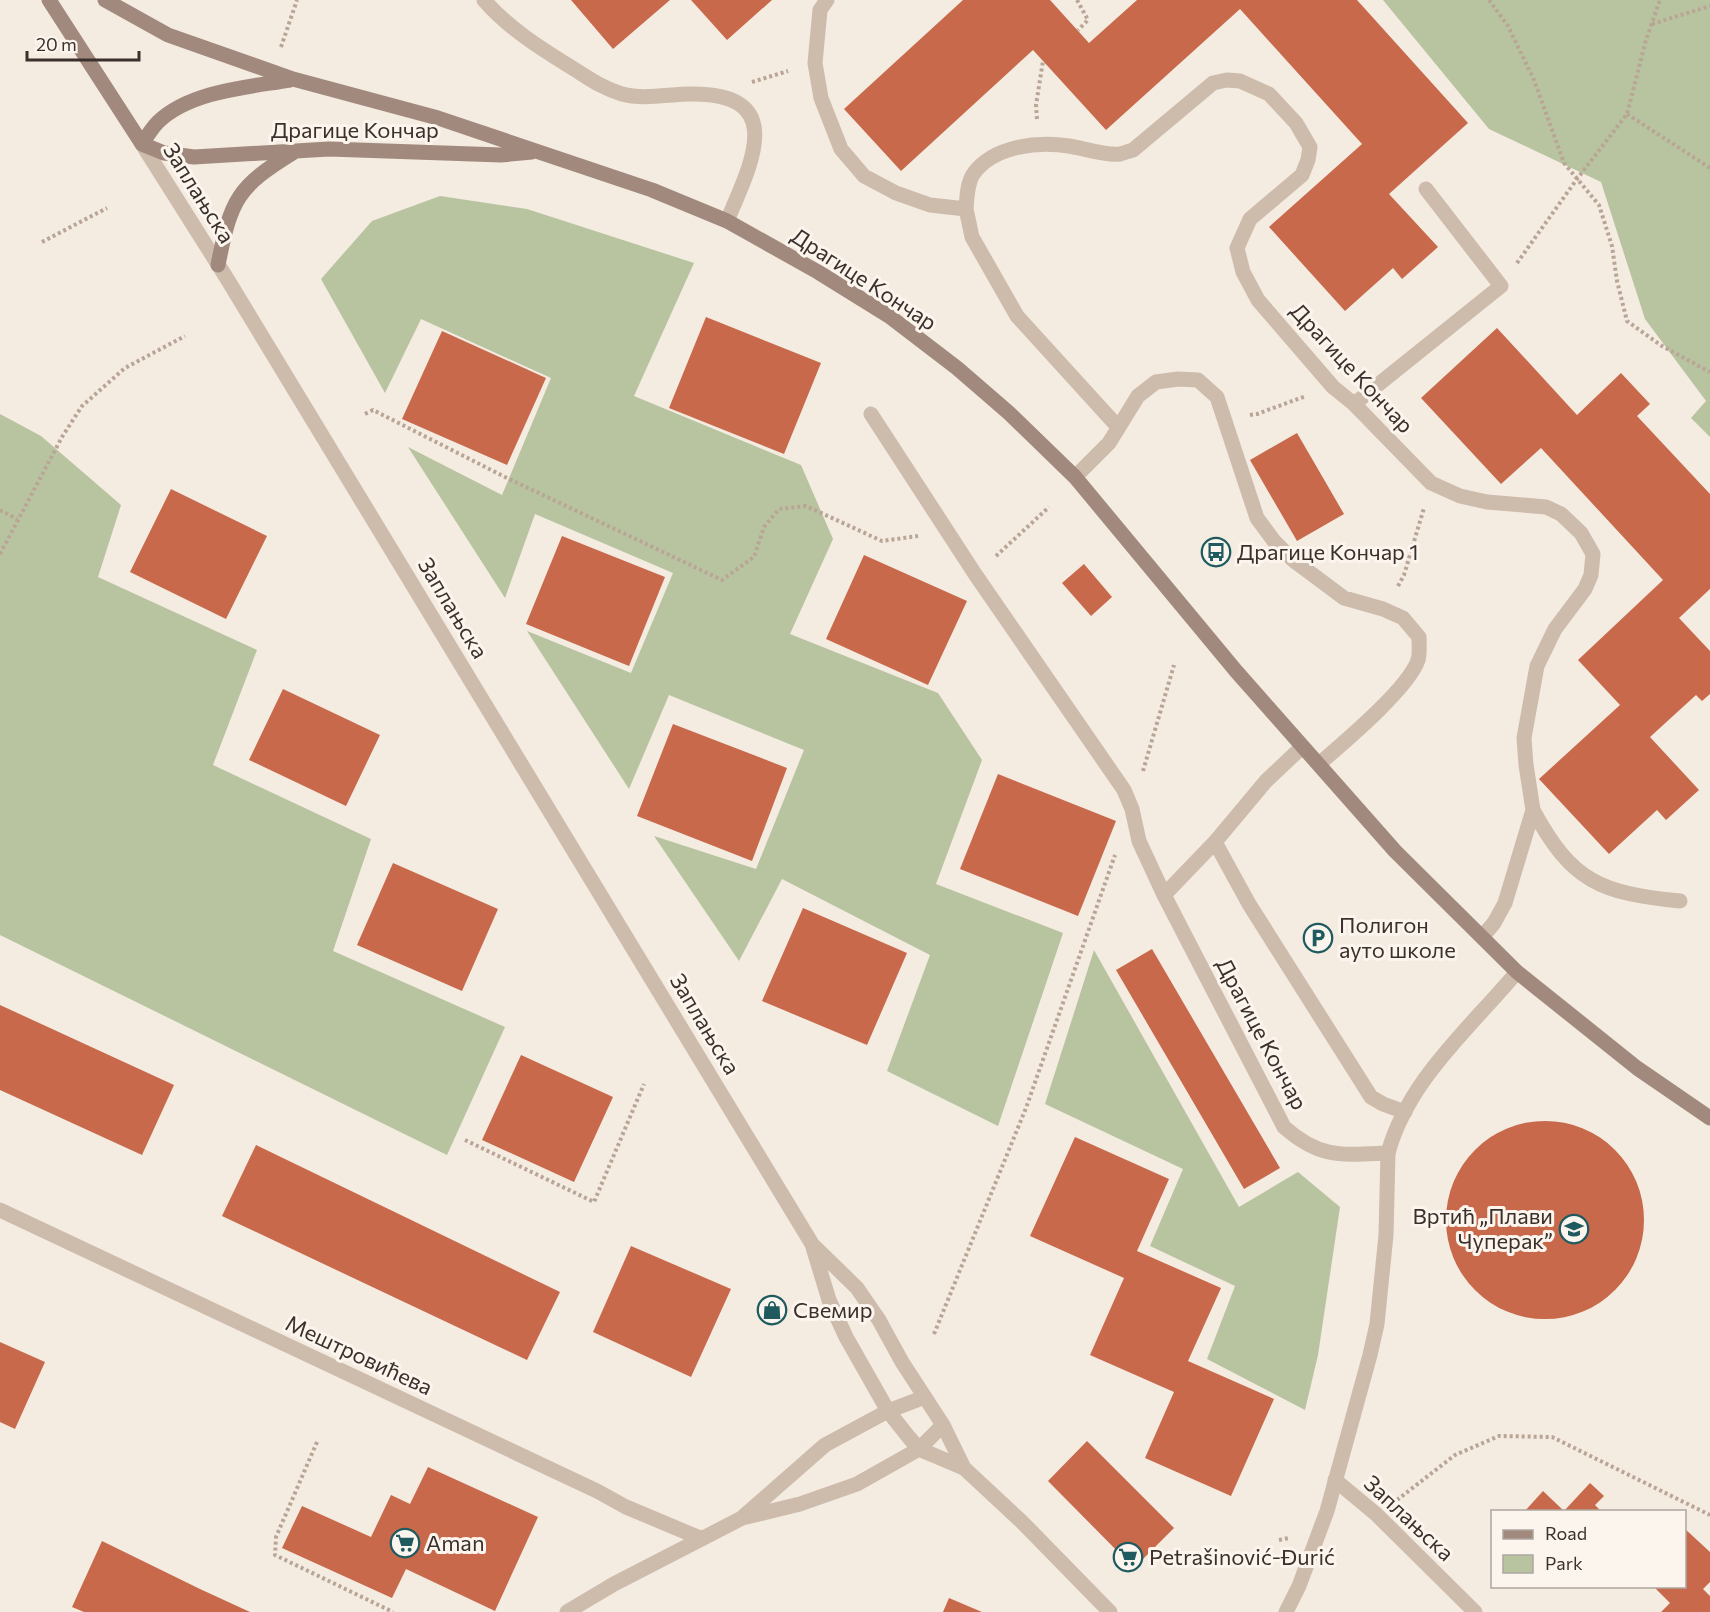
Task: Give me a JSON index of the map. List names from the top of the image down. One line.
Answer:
{"streets":{"main road":["Драгице Кончар","Заплањска"],"street":["Мештровићева"]},"crossings":[["Драгице Кончар","Заплањска"]],"places":{"bus stop":["Драгице Кончар 1"],"parking":["Полигон ауто школе"],"school or university":["Вртић „Плави Чуперак”"],"shop":["Свемир"],"supermarket":["Aman","Petrašinović-Đurić"]},"legend":["Road","Park"],"scale_bar":"20 m"}
